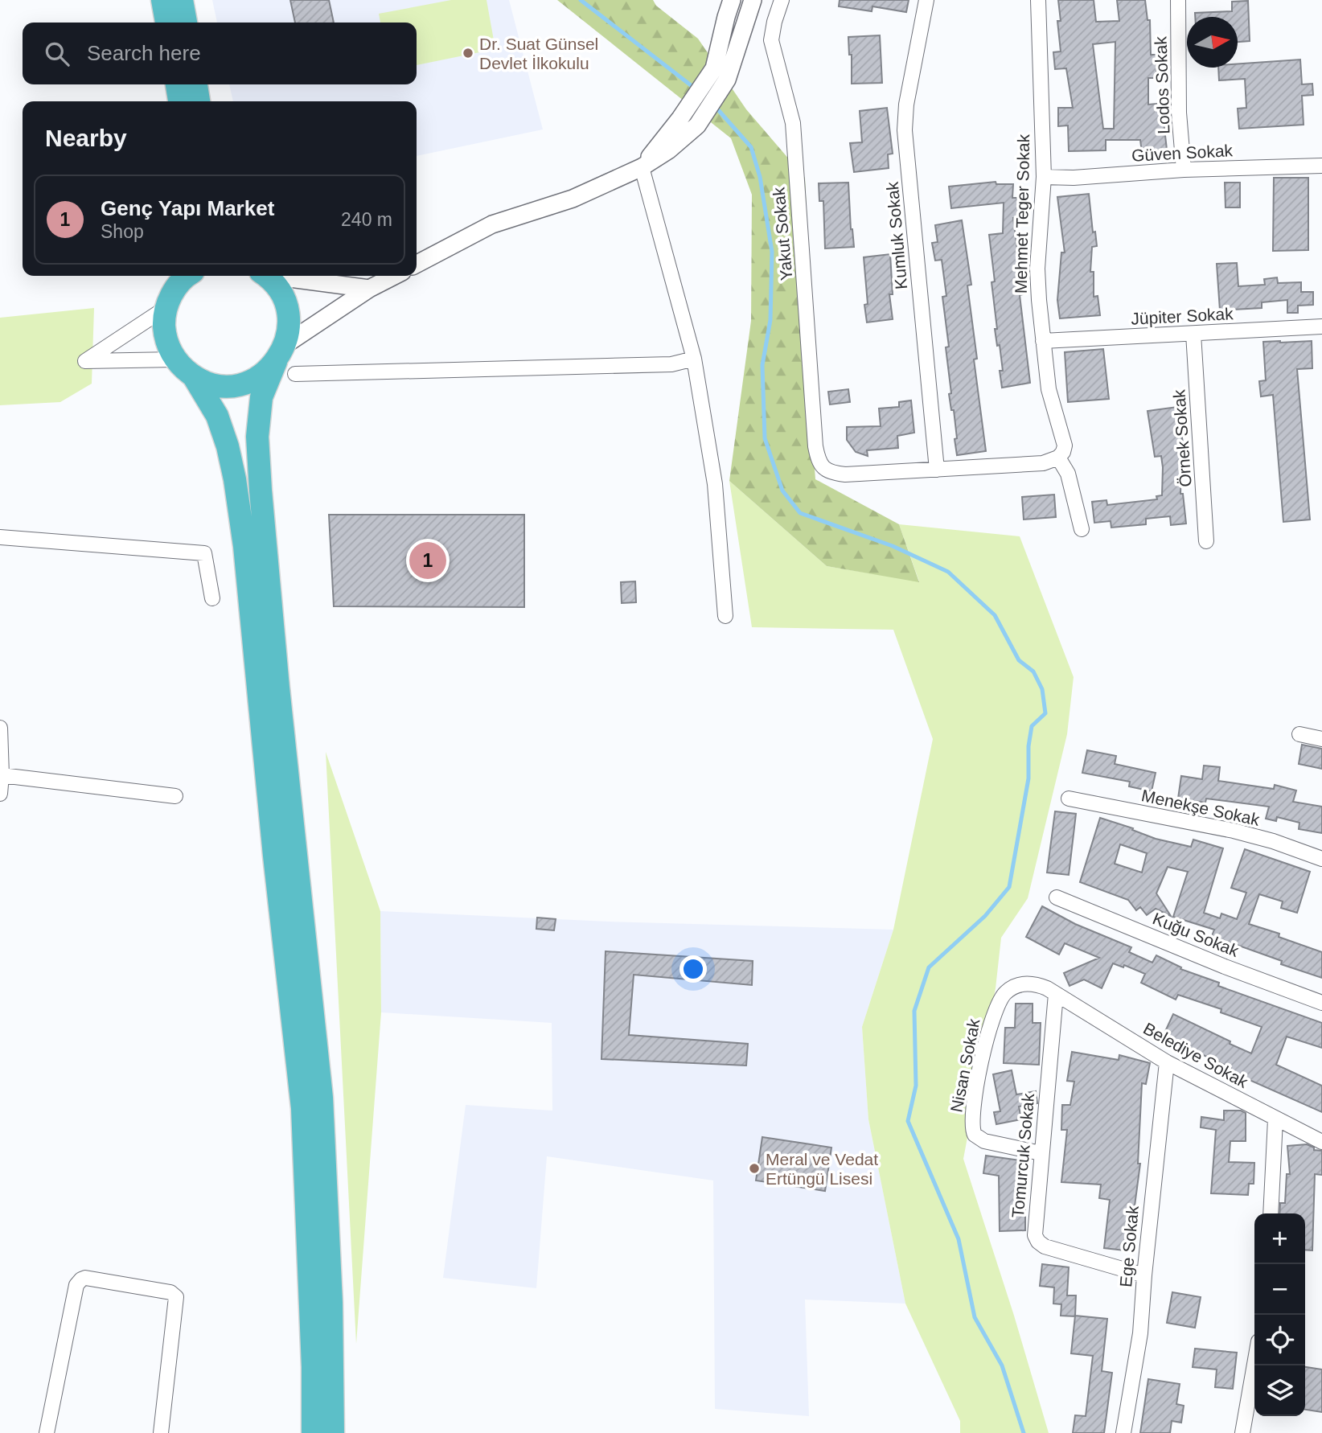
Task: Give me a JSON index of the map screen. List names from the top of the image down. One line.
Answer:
{"streets":{"street":["Lodos Sokak","Güven Sokak","Mehmet Teger Sokak","Yakut Sokak","Kumluk Sokak","Jüpiter Sokak","Örnek Sokak","Menekşe Sokak","Kuğu Sokak","Belediye Sokak","Nisan Sokak","Tomurcuk Sokak","Ege Sokak"]},"crossings":[["Lodos Sokak","Güven Sokak"],["Güven Sokak","Mehmet Teger Sokak"],["Mehmet Teger Sokak","Jüpiter Sokak"],["Yakut Sokak","Kumluk Sokak"],["Jüpiter Sokak","Örnek Sokak"],["Belediye Sokak","Nisan Sokak"],["Belediye Sokak","Tomurcuk Sokak"],["Belediye Sokak","Ege Sokak"],["Nisan Sokak","Tomurcuk Sokak"],["Tomurcuk Sokak","Ege Sokak"]],"places":["Dr. Suat Günsel Devlet İlkokulu","Meral ve Vedat Ertüngü Lisesi"],"north":"right","page":{"search":"Search here","heading":"Nearby","list":[{"mark":"1","name":"Genç Yapı Market","note":"Shop","value":"240 m"}],"pins":"1","map_buttons":["+","−"]}}
